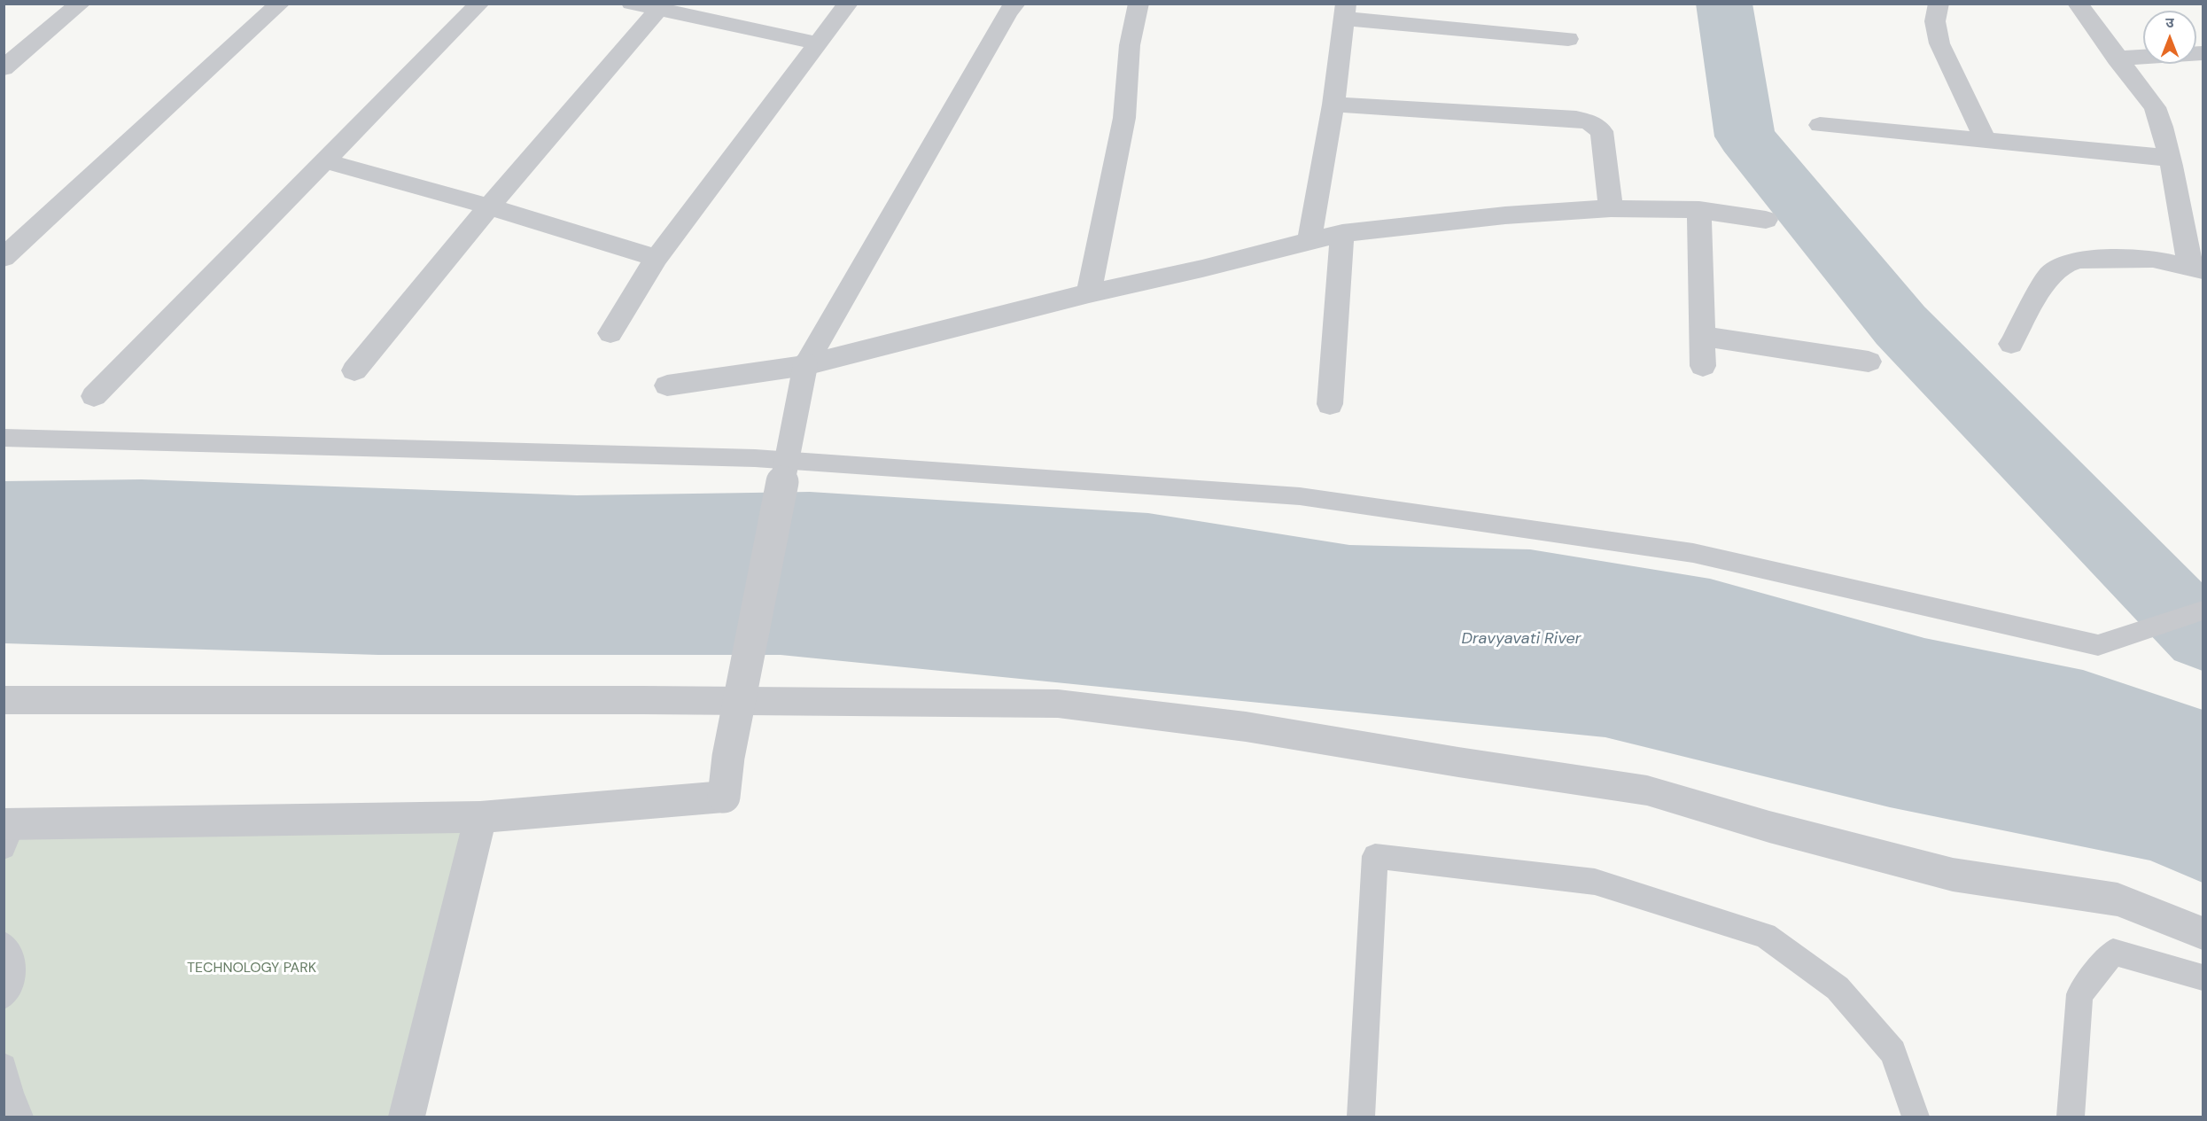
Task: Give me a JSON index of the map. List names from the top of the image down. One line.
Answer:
{"water":["Dravyavati River"],"parks":["TECHNOLOGY PARK"],"north":"top"}
